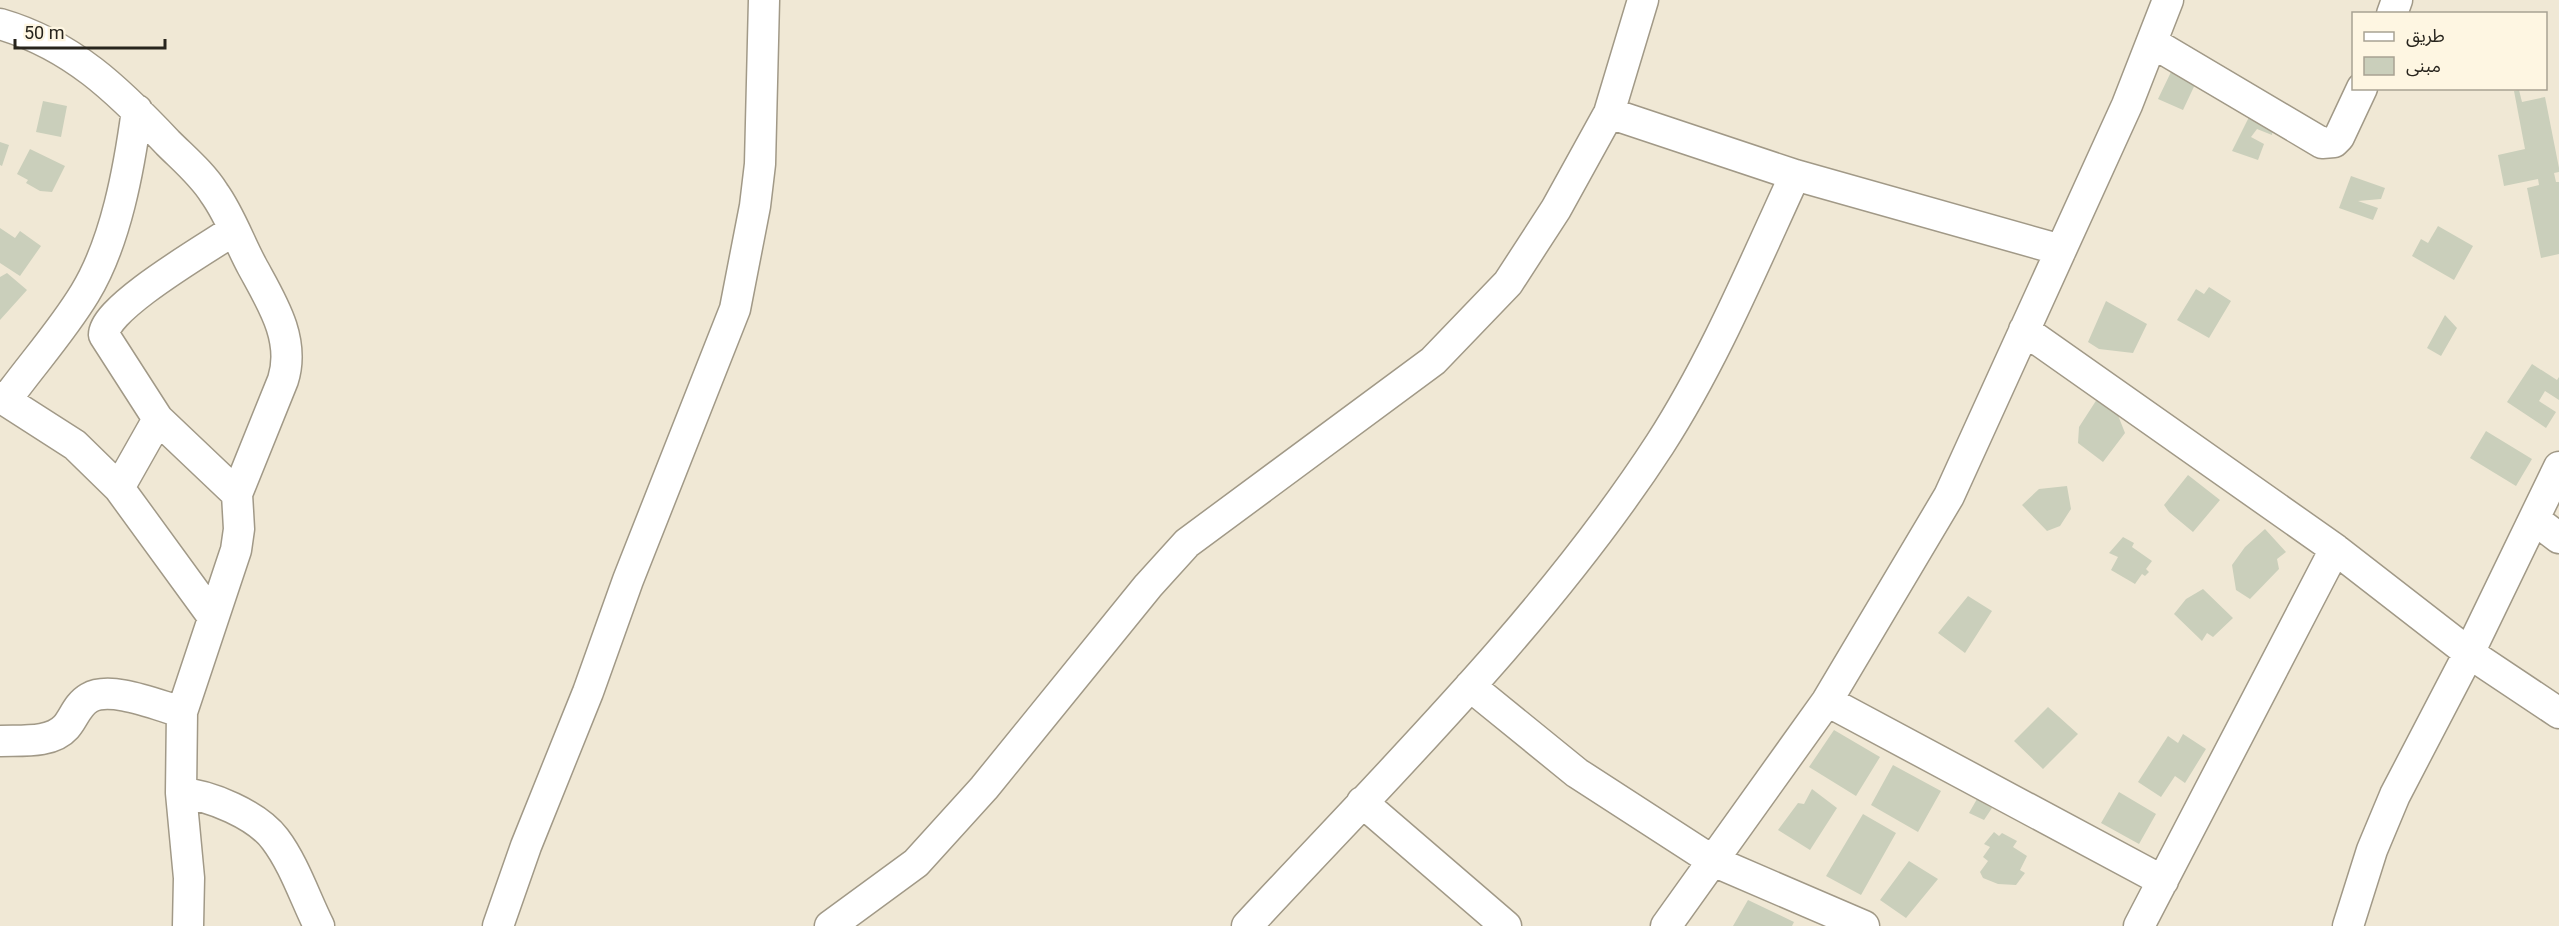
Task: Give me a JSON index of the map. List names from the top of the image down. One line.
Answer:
{"legend":["طريق","مبنى"],"scale_bar":"50 m"}
